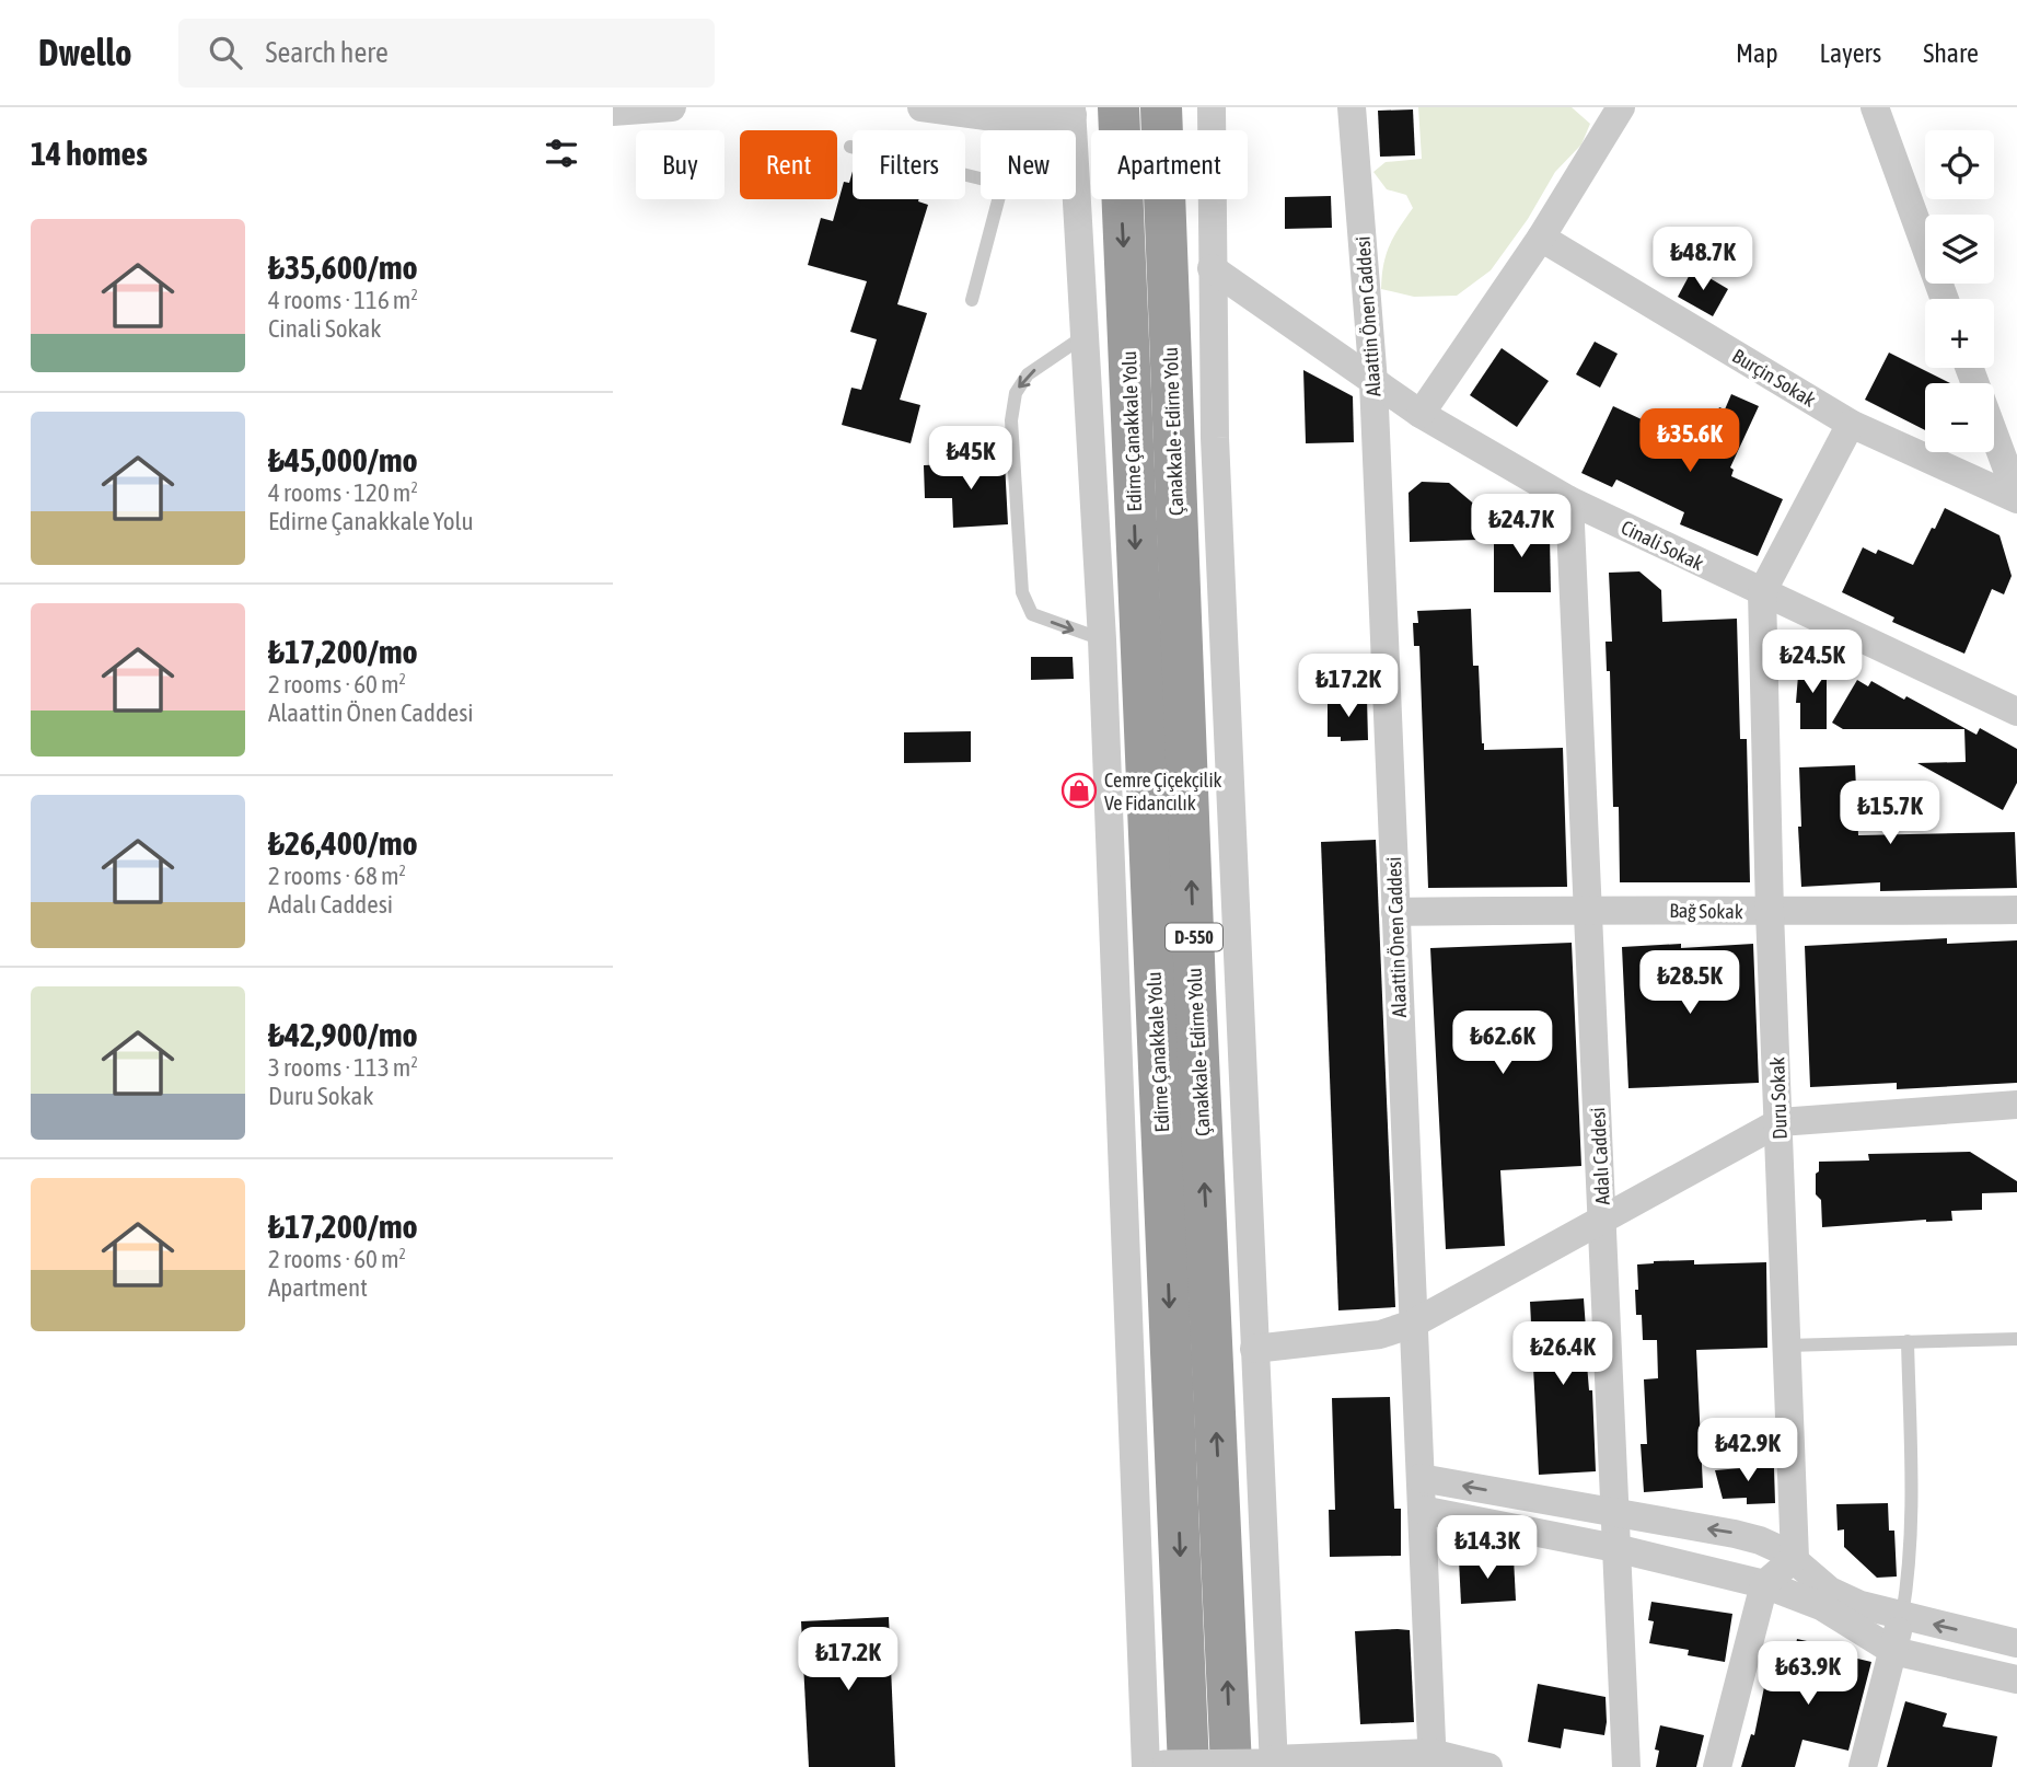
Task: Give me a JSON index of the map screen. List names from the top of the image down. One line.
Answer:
{"streets":{"highway":["Edirne Çanakkale Yolu","Çanakkale - Edirne Yolu","D-550"],"street":["Alaattin Önen Caddesi","Burçin Sokak","Cinali Sokak","Bağ Sokak","Duru Sokak","Adalı Caddesi"]},"crossings":[["Alaattin Önen Caddesi","Cinali Sokak"],["Alaattin Önen Caddesi","Bağ Sokak"],["Cinali Sokak","Duru Sokak"],["Cinali Sokak","Adalı Caddesi"],["Bağ Sokak","Duru Sokak"],["Bağ Sokak","Adalı Caddesi"]],"one_way":["Edirne Çanakkale Yolu","Çanakkale - Edirne Yolu"],"places":{"shop":["Cemre Çiçekçilik Ve Fidancılık"]},"page":{"header":"Dwello","search":"Search here","nav":["Map","Layers","Share"],"heading":"14 homes","map_buttons":["+","−"],"chip":["Buy","Rent","Filters","New","Apartment"],"list":[{"name":"₺35,600/mo","note":"4 rooms · 116 m² · Cinali Sokak"},{"name":"₺45,000/mo","note":"4 rooms · 120 m² · Edirne Çanakkale Yolu"},{"name":"₺17,200/mo","note":"2 rooms · 60 m² · Alaattin Önen Caddesi"},{"name":"₺26,400/mo","note":"2 rooms · 68 m² · Adalı Caddesi"},{"name":"₺42,900/mo","note":"3 rooms · 113 m² · Duru Sokak"},{"name":"₺17,200/mo","note":"2 rooms · 60 m² · Apartment"}],"price":["₺48.7K","₺35.6K","₺45K","₺24.7K","₺24.5K","₺17.2K","₺15.7K","₺28.5K","₺62.6K","₺26.4K","₺42.9K","₺14.3K","₺17.2K","₺63.9K"]}}
